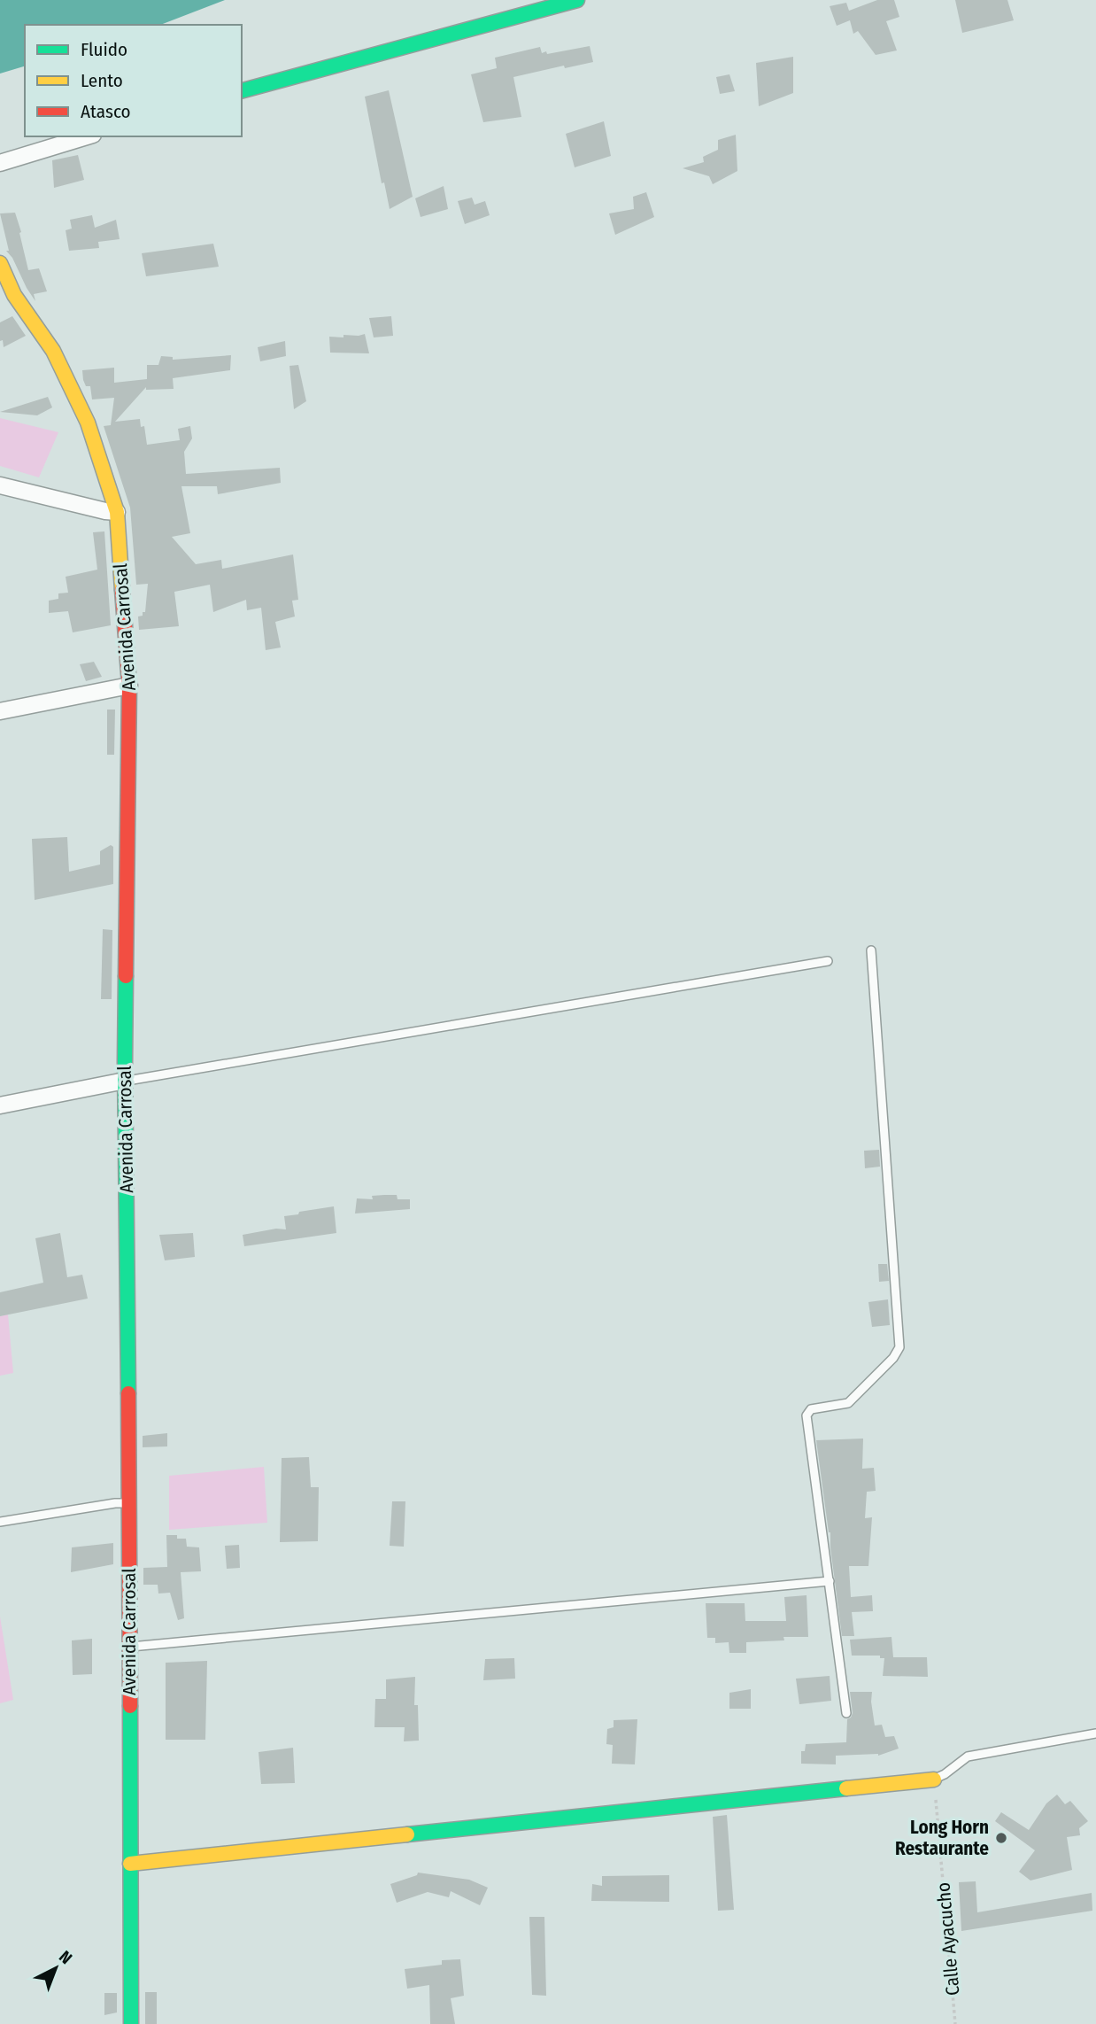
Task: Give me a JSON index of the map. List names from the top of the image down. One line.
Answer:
{"streets":{"street":["Avenida Carrosal"],"path":["Calle Ayacucho"]},"places":["Long Horn Restaurante"],"legend":["Fluido","Lento","Atasco"],"north":"top right"}
